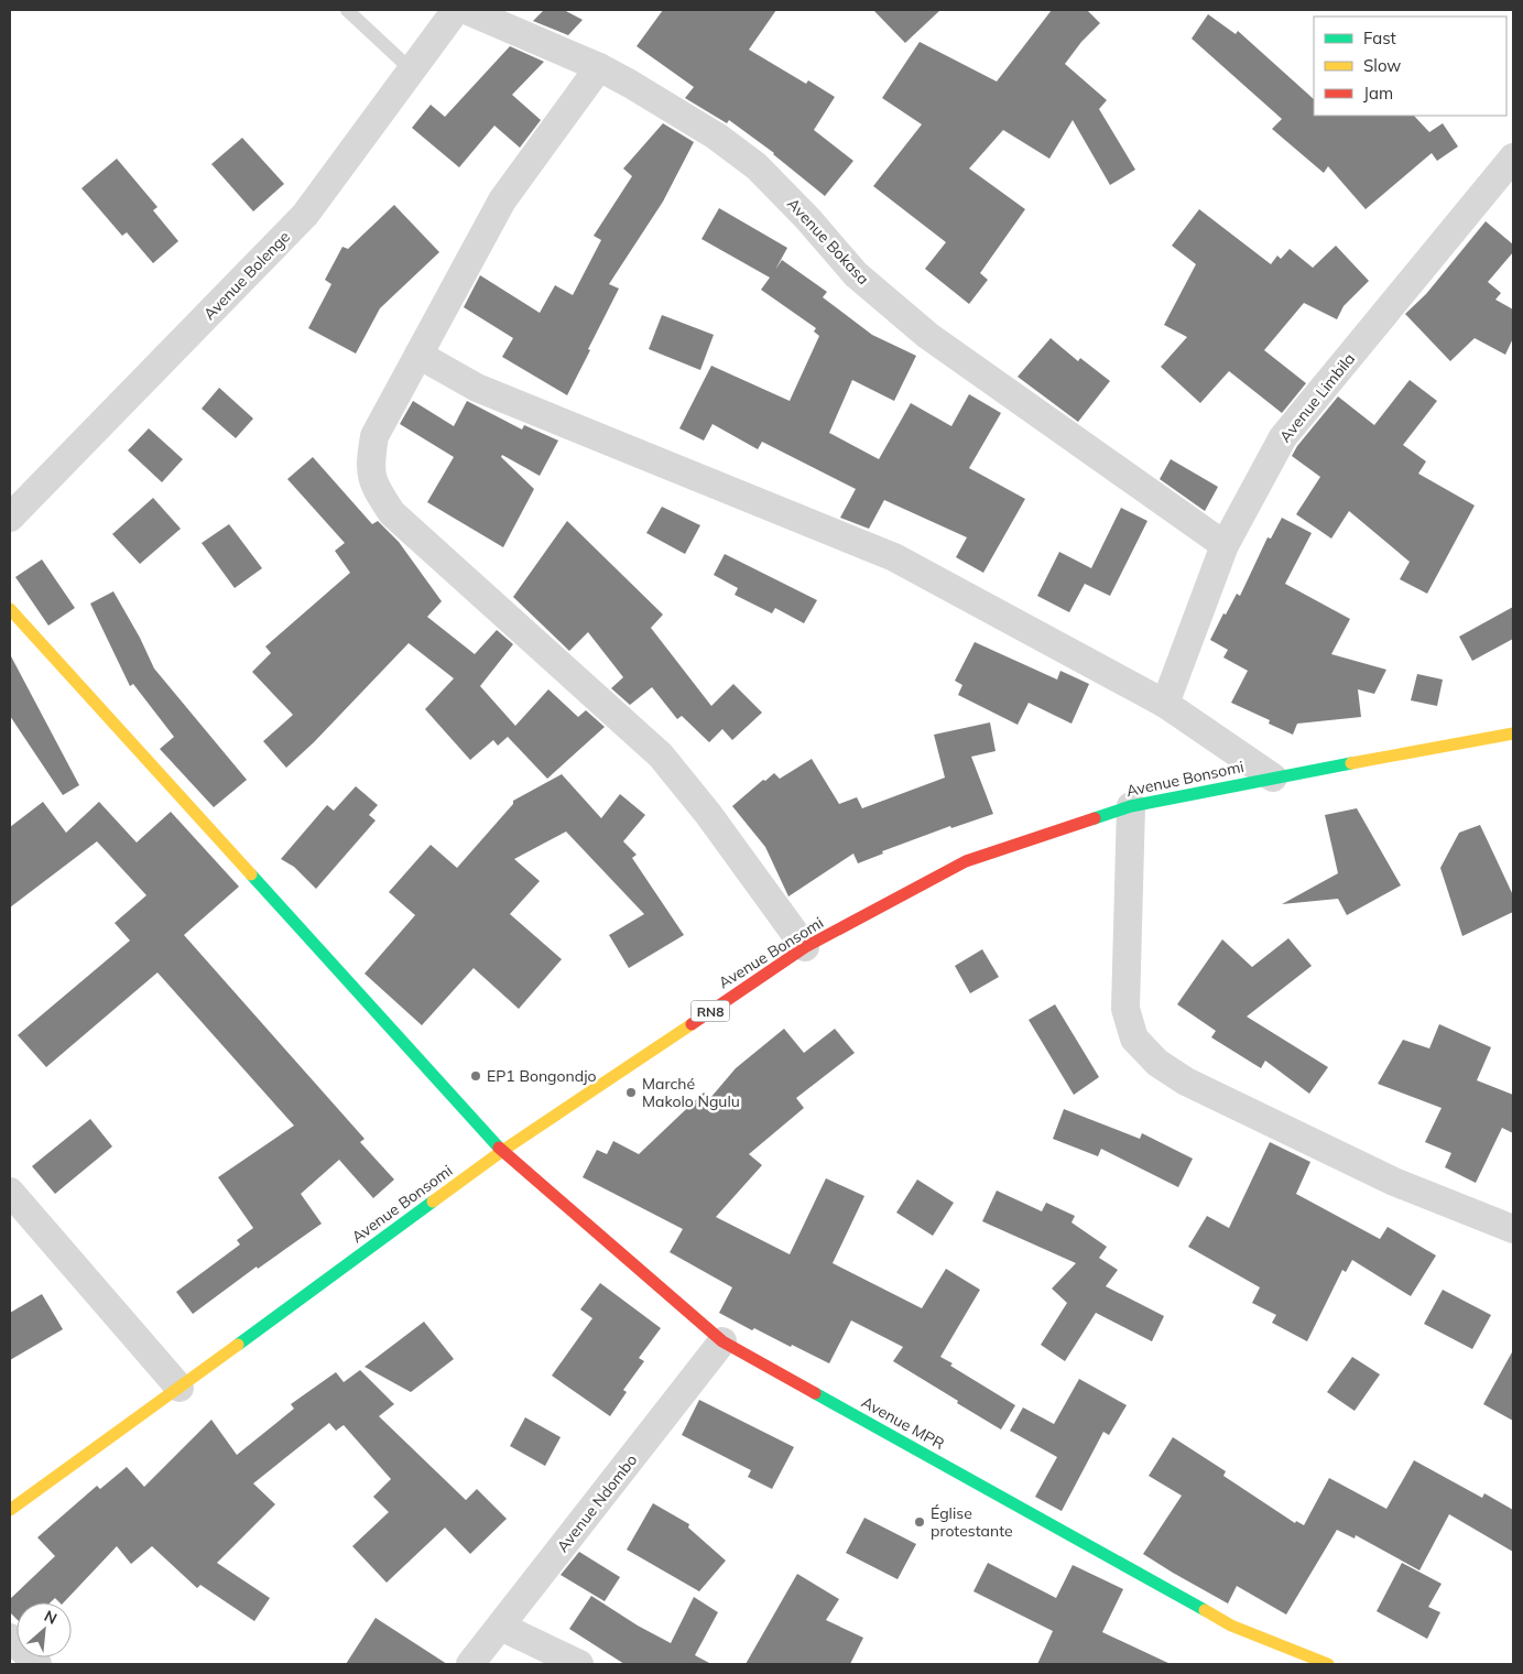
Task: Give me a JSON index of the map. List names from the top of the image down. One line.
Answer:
{"streets":{"main road":["Avenue Bonsomi","RN8","Avenue MPR"],"street":["Avenue Bokasa","Avenue Bolenge","Avenue Limbila","Avenue Ndombo"]},"crossings":[["Avenue Bokasa","Avenue Limbila"],["Avenue Bonsomi","Avenue MPR"],["Avenue MPR","Avenue Ndombo"]],"places":["EP1 Bongondjo","Marché Makolo Ngulu","Église protestante"],"legend":["Fast","Slow","Jam"],"north":"top right"}
